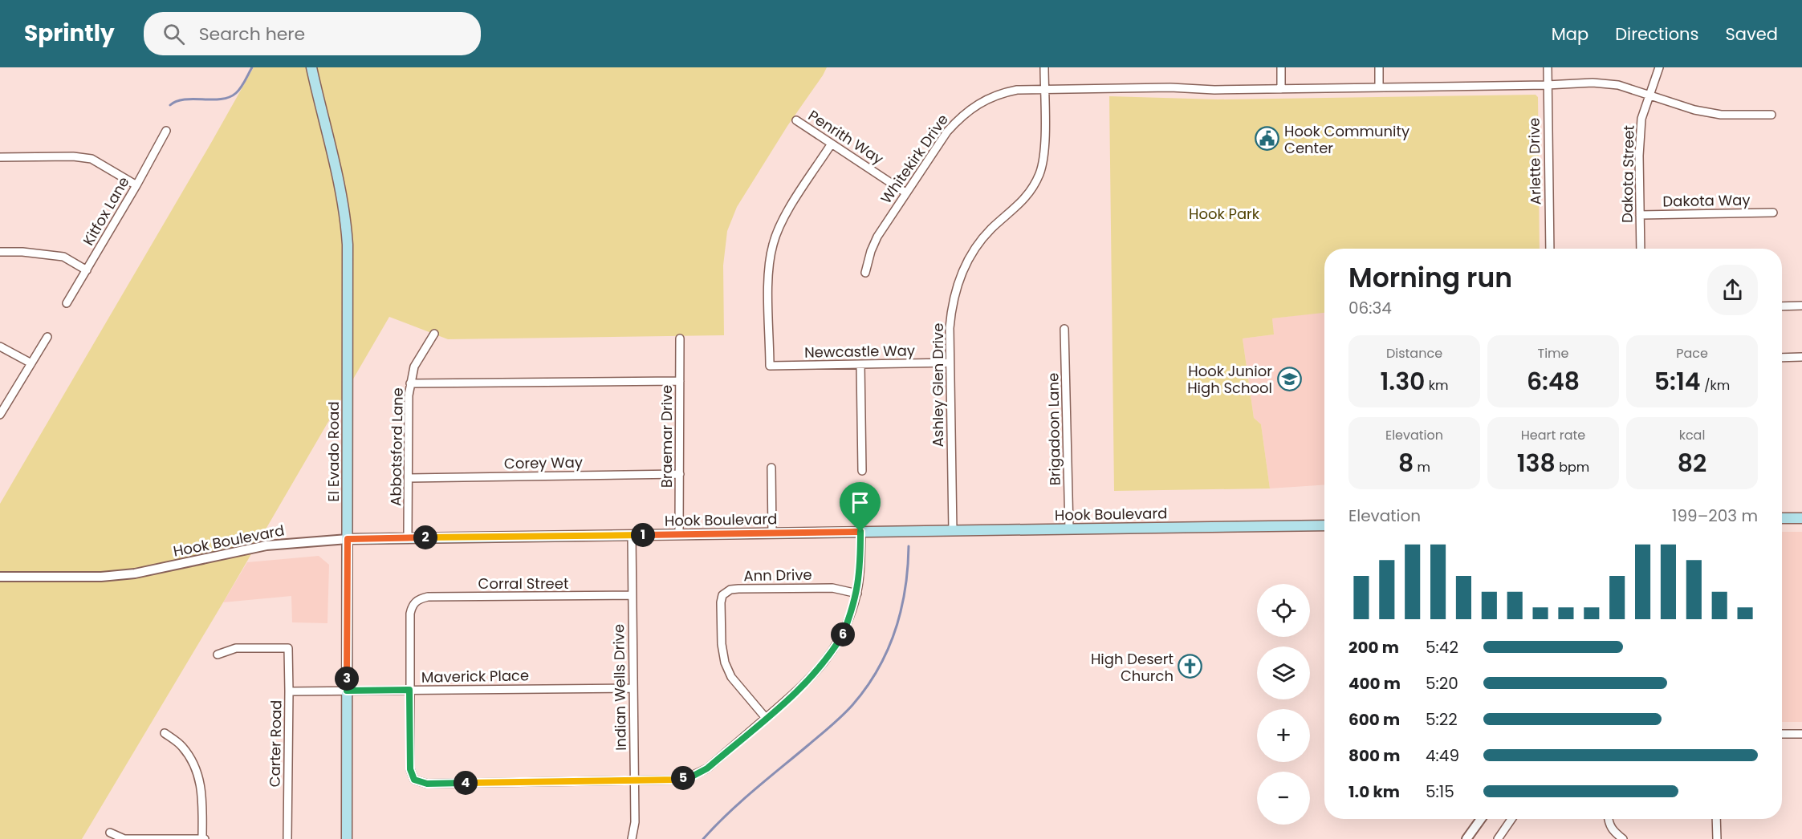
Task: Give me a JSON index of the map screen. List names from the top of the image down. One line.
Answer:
{"streets":{"main road":["El Evado Road","Hook Boulevard"],"street":["Penrith Way","Whitekirk Drive","Arlette Drive","Dakota Street","Dakota Way","Kitfox Lane","Newcastle Way","Ashley Glen Drive","Brigadoon Lane","Braemar Drive","Abbotsford Lane","Corey Way","Ann Drive","Corral Street","Maverick Place","Indian Wells Drive","Carter Road"]},"crossings":[["Penrith Way","Whitekirk Drive"],["Penrith Way","Newcastle Way"],["Whitekirk Drive","Arlette Drive"],["Whitekirk Drive","Dakota Street"],["Whitekirk Drive","Ashley Glen Drive"],["Dakota Street","Dakota Way"],["Newcastle Way","Ashley Glen Drive"],["Ashley Glen Drive","Hook Boulevard"],["Brigadoon Lane","Hook Boulevard"],["Braemar Drive","Corey Way"],["Braemar Drive","Hook Boulevard"],["Abbotsford Lane","Corey Way"],["Abbotsford Lane","Hook Boulevard"],["El Evado Road","Hook Boulevard"],["El Evado Road","Maverick Place"],["Hook Boulevard","Indian Wells Drive"],["Corral Street","Maverick Place"],["Corral Street","Indian Wells Drive"],["Maverick Place","Indian Wells Drive"],["Maverick Place","Carter Road"]],"parks":["Hook Park"],"places":{"public building":["Hook Community Center"],"school or university":["Hook Junior High School"],"church":["High Desert Church"]},"page":{"header":"Sprintly","search":"Search here","nav":["Map","Directions","Saved"],"heading":["Morning run","06:34"],"stats":[["Distance","1.30 km"],["Time","6:48"],["Pace","5:14 /km"],["Elevation","8 m"],["Heart rate","138 bpm"],["kcal","82"]],"chart":["Elevation","199–203 m"],"pins":["1","2","6","3","5","4"],"map_buttons":["+","−"],"list":[{"name":"200 m","note":"5:42"},{"name":"400 m","note":"5:20"},{"name":"600 m","note":"5:22"},{"name":"800 m","note":"4:49"},{"name":"1.0 km","note":"5:15"}]}}
